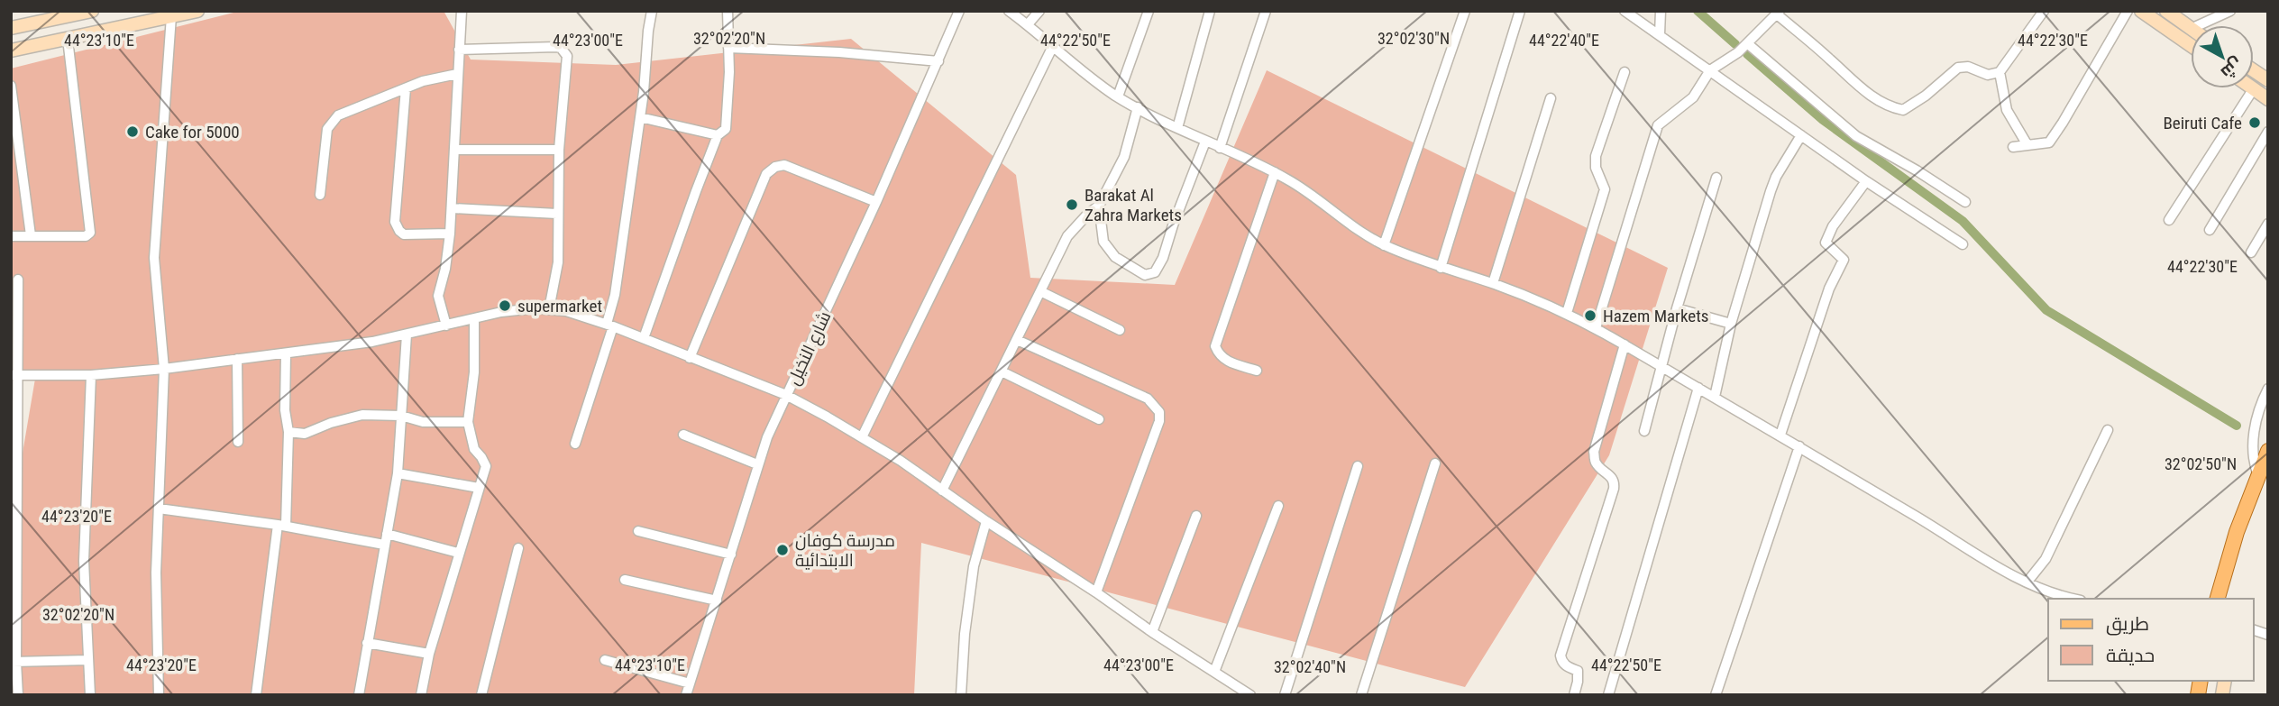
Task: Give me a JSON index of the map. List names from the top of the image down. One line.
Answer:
{"streets":{"street":["شارع النخيل"]},"places":["Beiruti Cafe","Cake for 5000","Barakat Al Zahra Markets","supermarket","Hazem Markets","مدرسة كوفان الابتدائية"],"legend":["طريق","حديقة"],"north":"bottom right","coordinates":["32°02'30\"N","32°02'20\"N","44°23'10\"E","44°22'50\"E","44°22'40\"E","44°22'30\"E","44°23'00\"E","32°02'50\"N","44°23'20\"E","32°02'40\"N"]}
